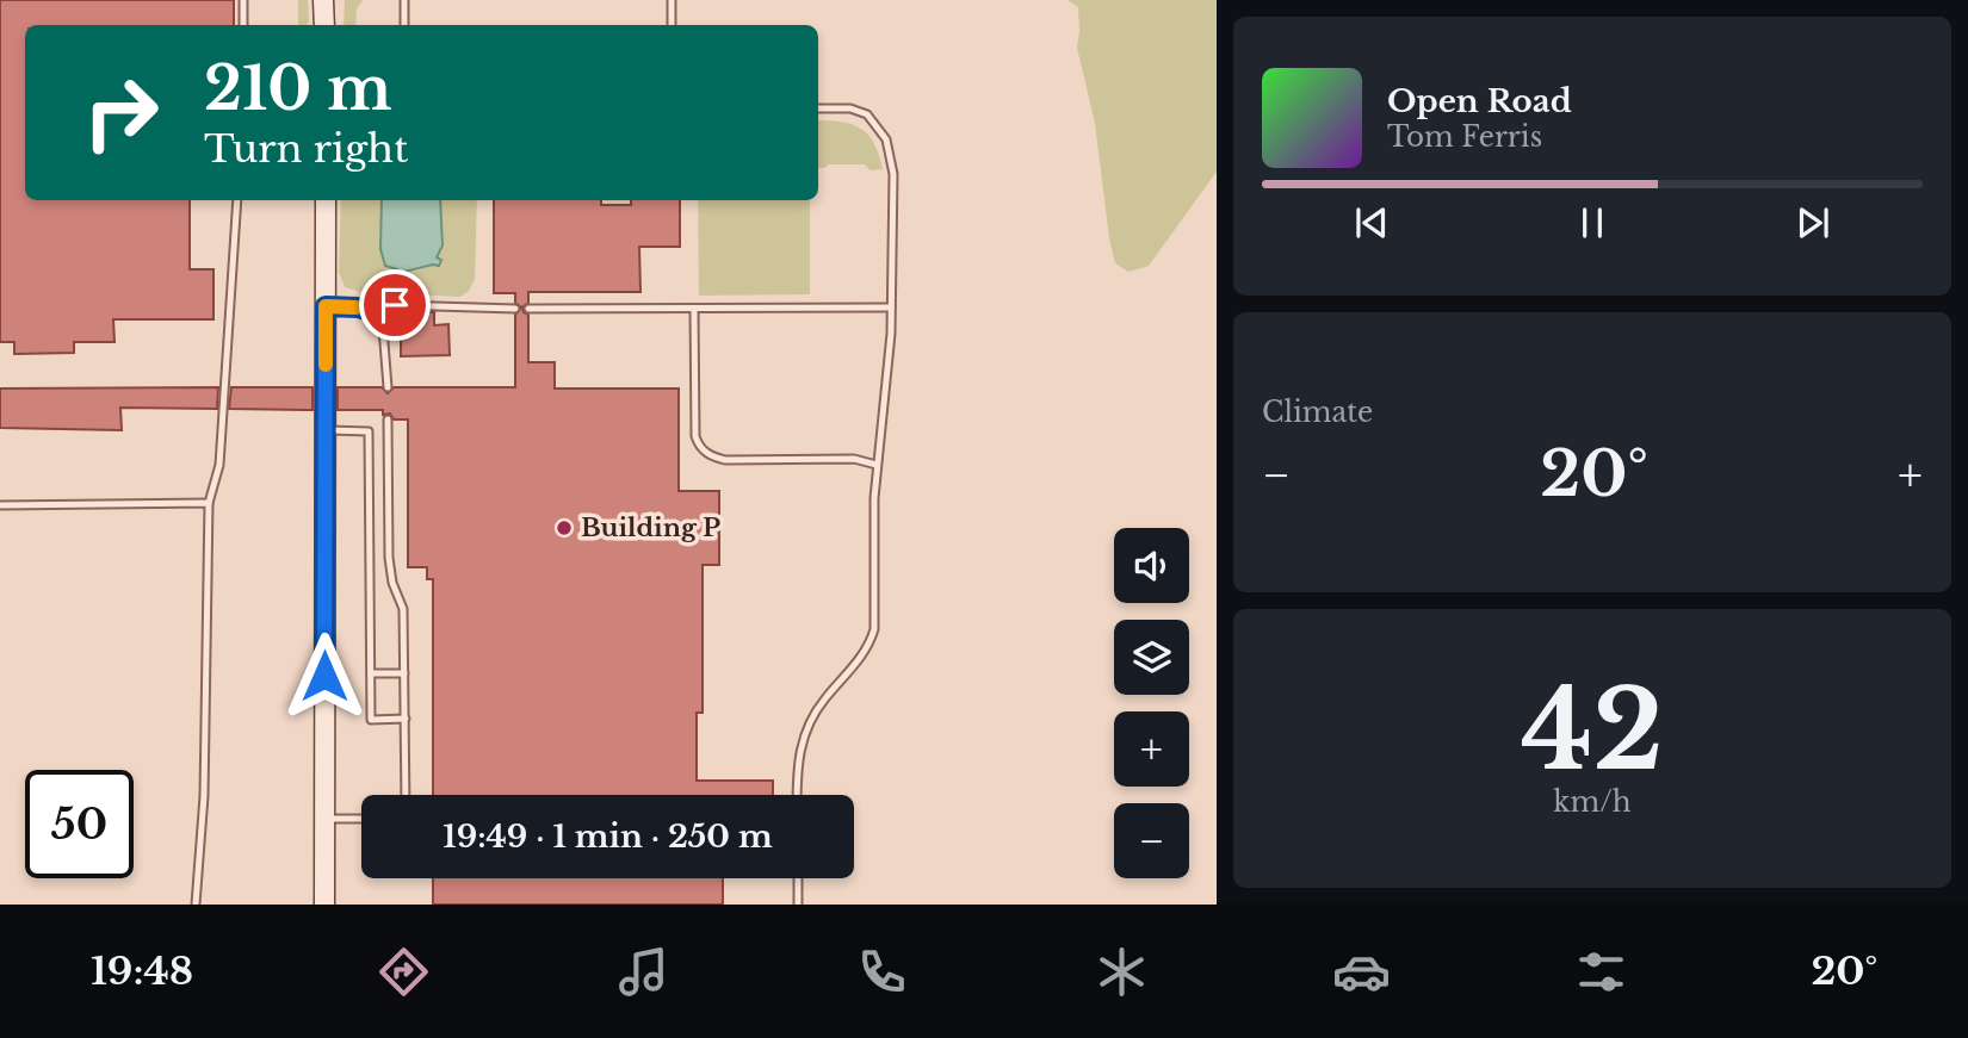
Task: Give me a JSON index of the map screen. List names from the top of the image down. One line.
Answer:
{"places":["Building P"],"page":{"turn":["210 m","Turn right"],"song":["Open Road","Tom Ferris"],"tile":["Climate",["42","km/h"]],"heat":["−","20°","+"],"map_buttons":["+","−"],"limit":"50","trip":"19:49 · 1 min · 250 m","tabs":["19:48","20°"]}}
